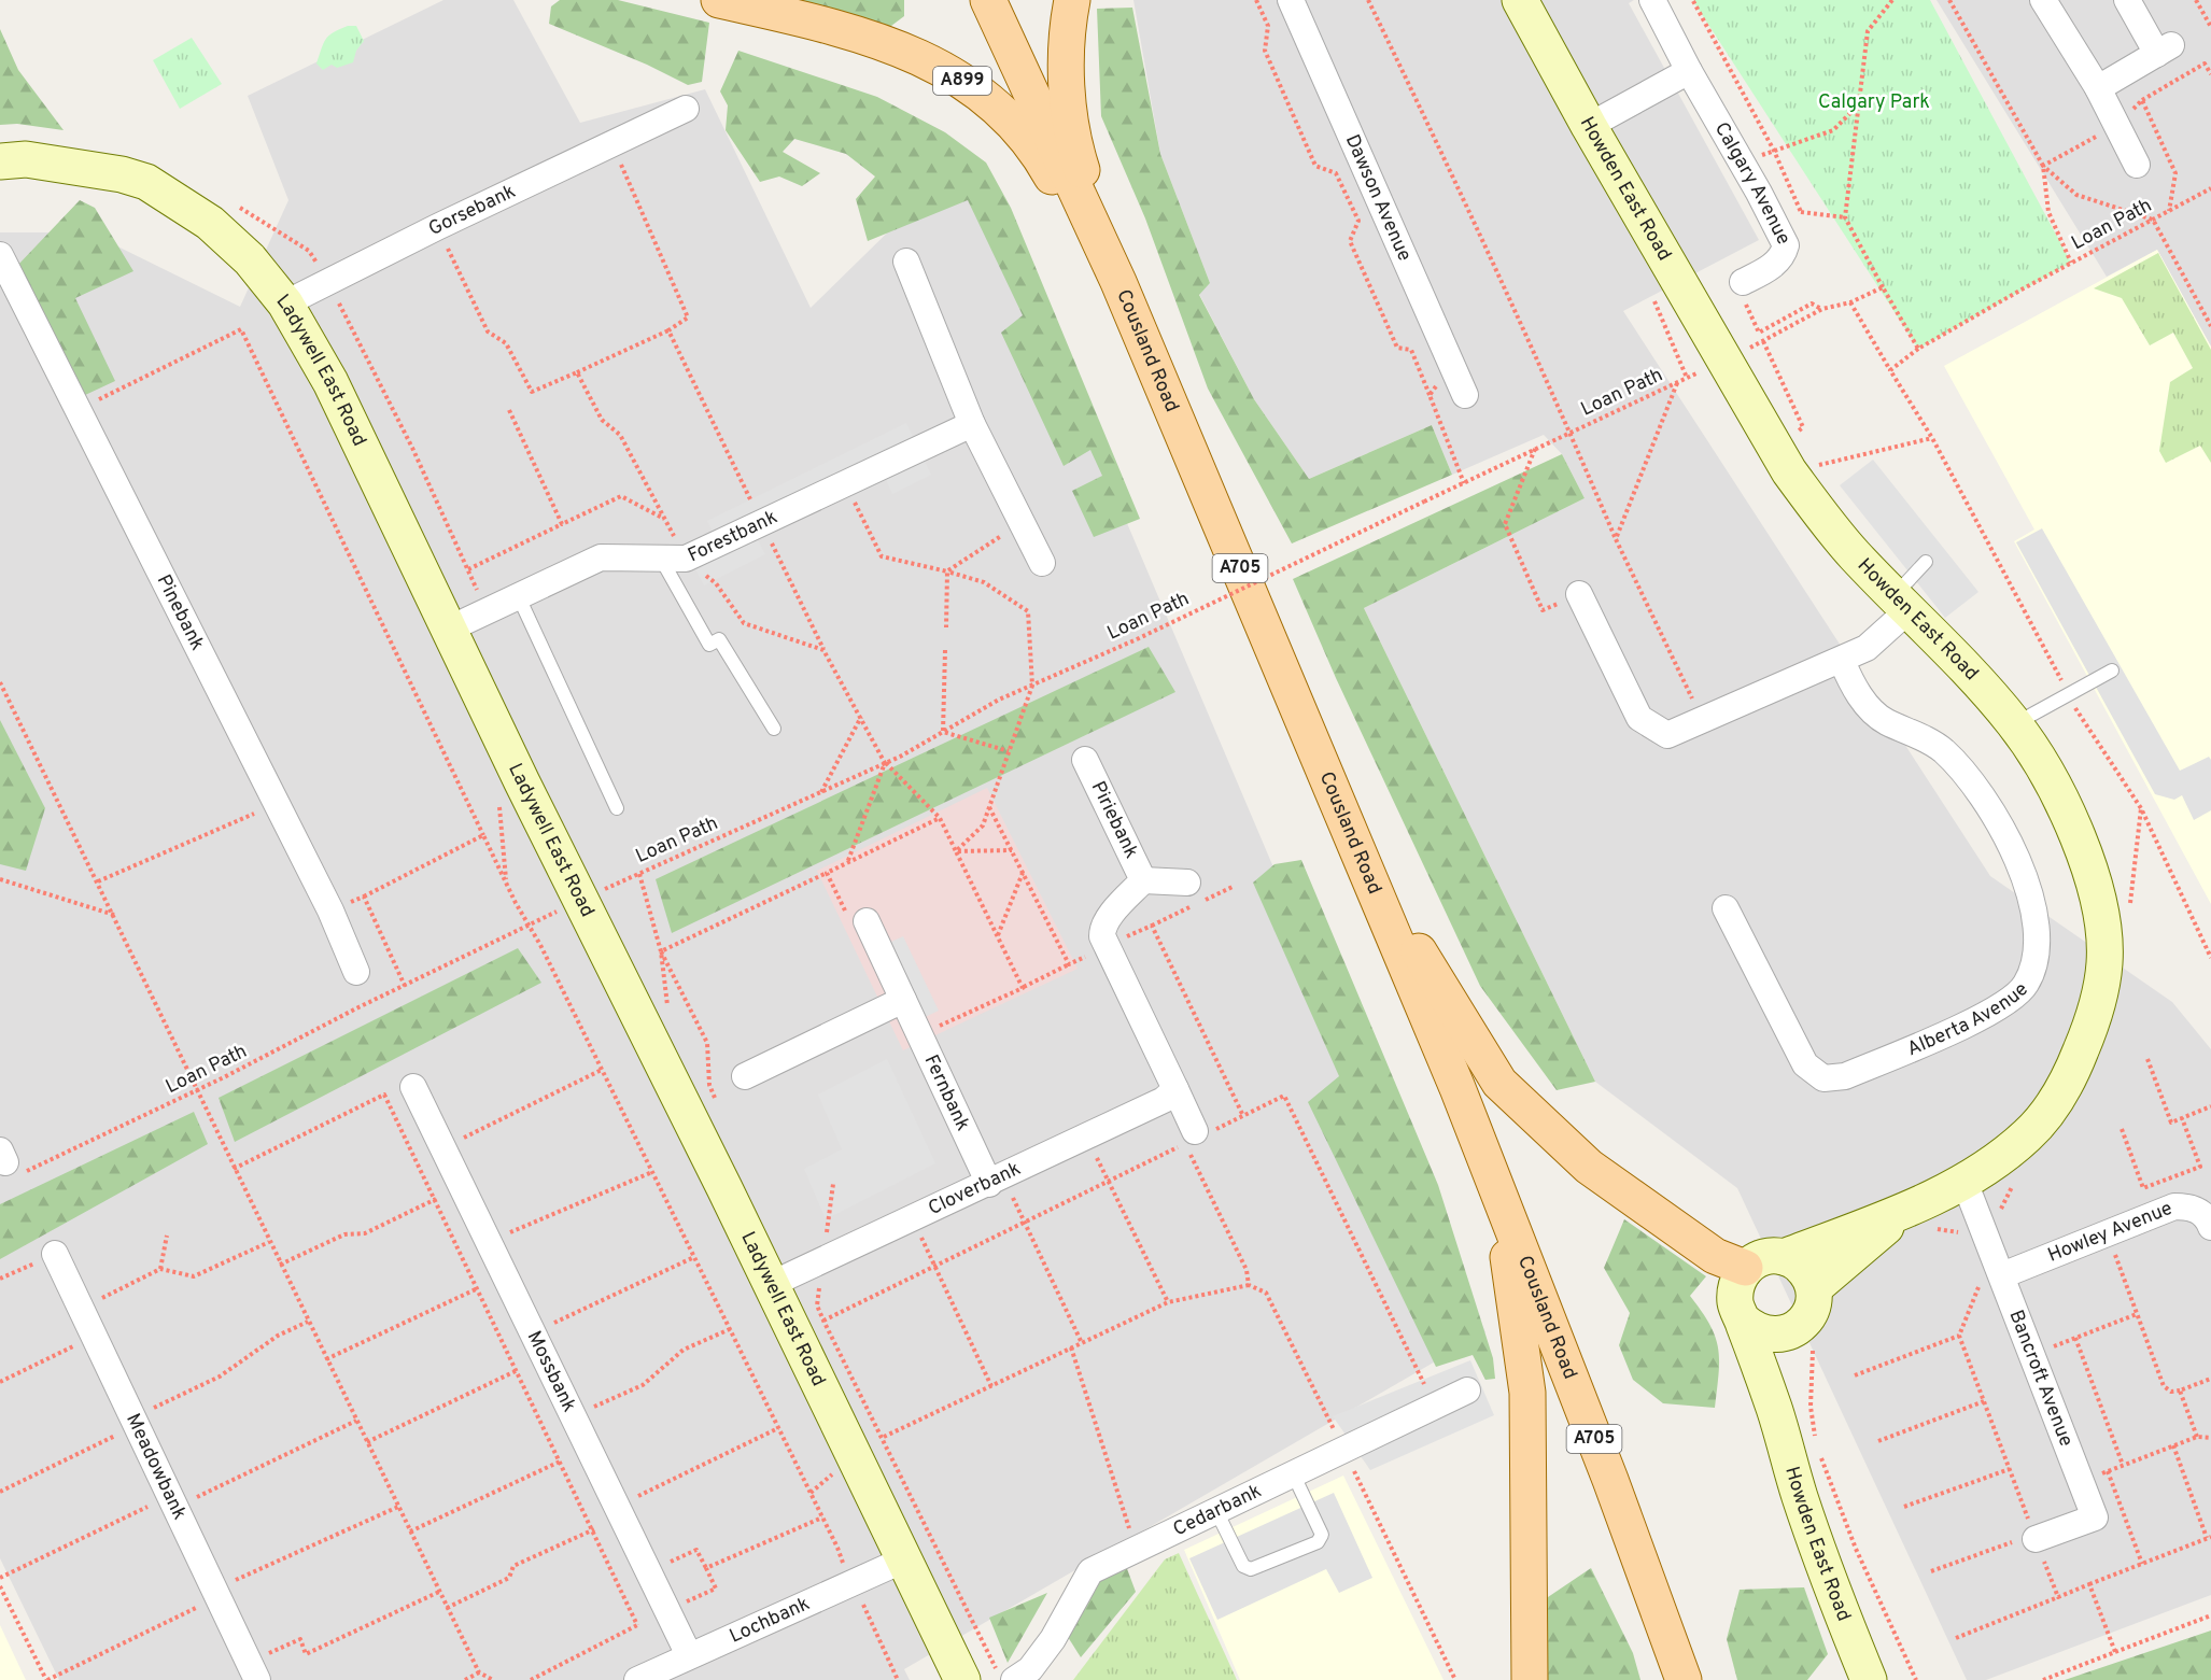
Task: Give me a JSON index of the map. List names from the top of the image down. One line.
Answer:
{"streets":{"main road":["A899","Cousland Road","A705"],"street":["Calgary Avenue","Howden East Road","Dawson Avenue","Gorsebank","Ladywell East Road","Forestbank","Pinebank","Piriebank","Alberta Avenue","Fernbank","Cloverbank","Howley Avenue","Mossbank","Bancroft Avenue","Meadowbank","Cedarbank","Lochbank"],"path":["Loan Path"]},"crossings":[["A899","Cousland Road"],["Howden East Road","Bancroft Avenue"],["Gorsebank","Ladywell East Road"],["Ladywell East Road","Forestbank"],["Ladywell East Road","Cloverbank"],["Ladywell East Road","Lochbank"],["Fernbank","Cloverbank"],["Howley Avenue","Bancroft Avenue"],["Mossbank","Lochbank"]],"parks":["Calgary Park"]}
